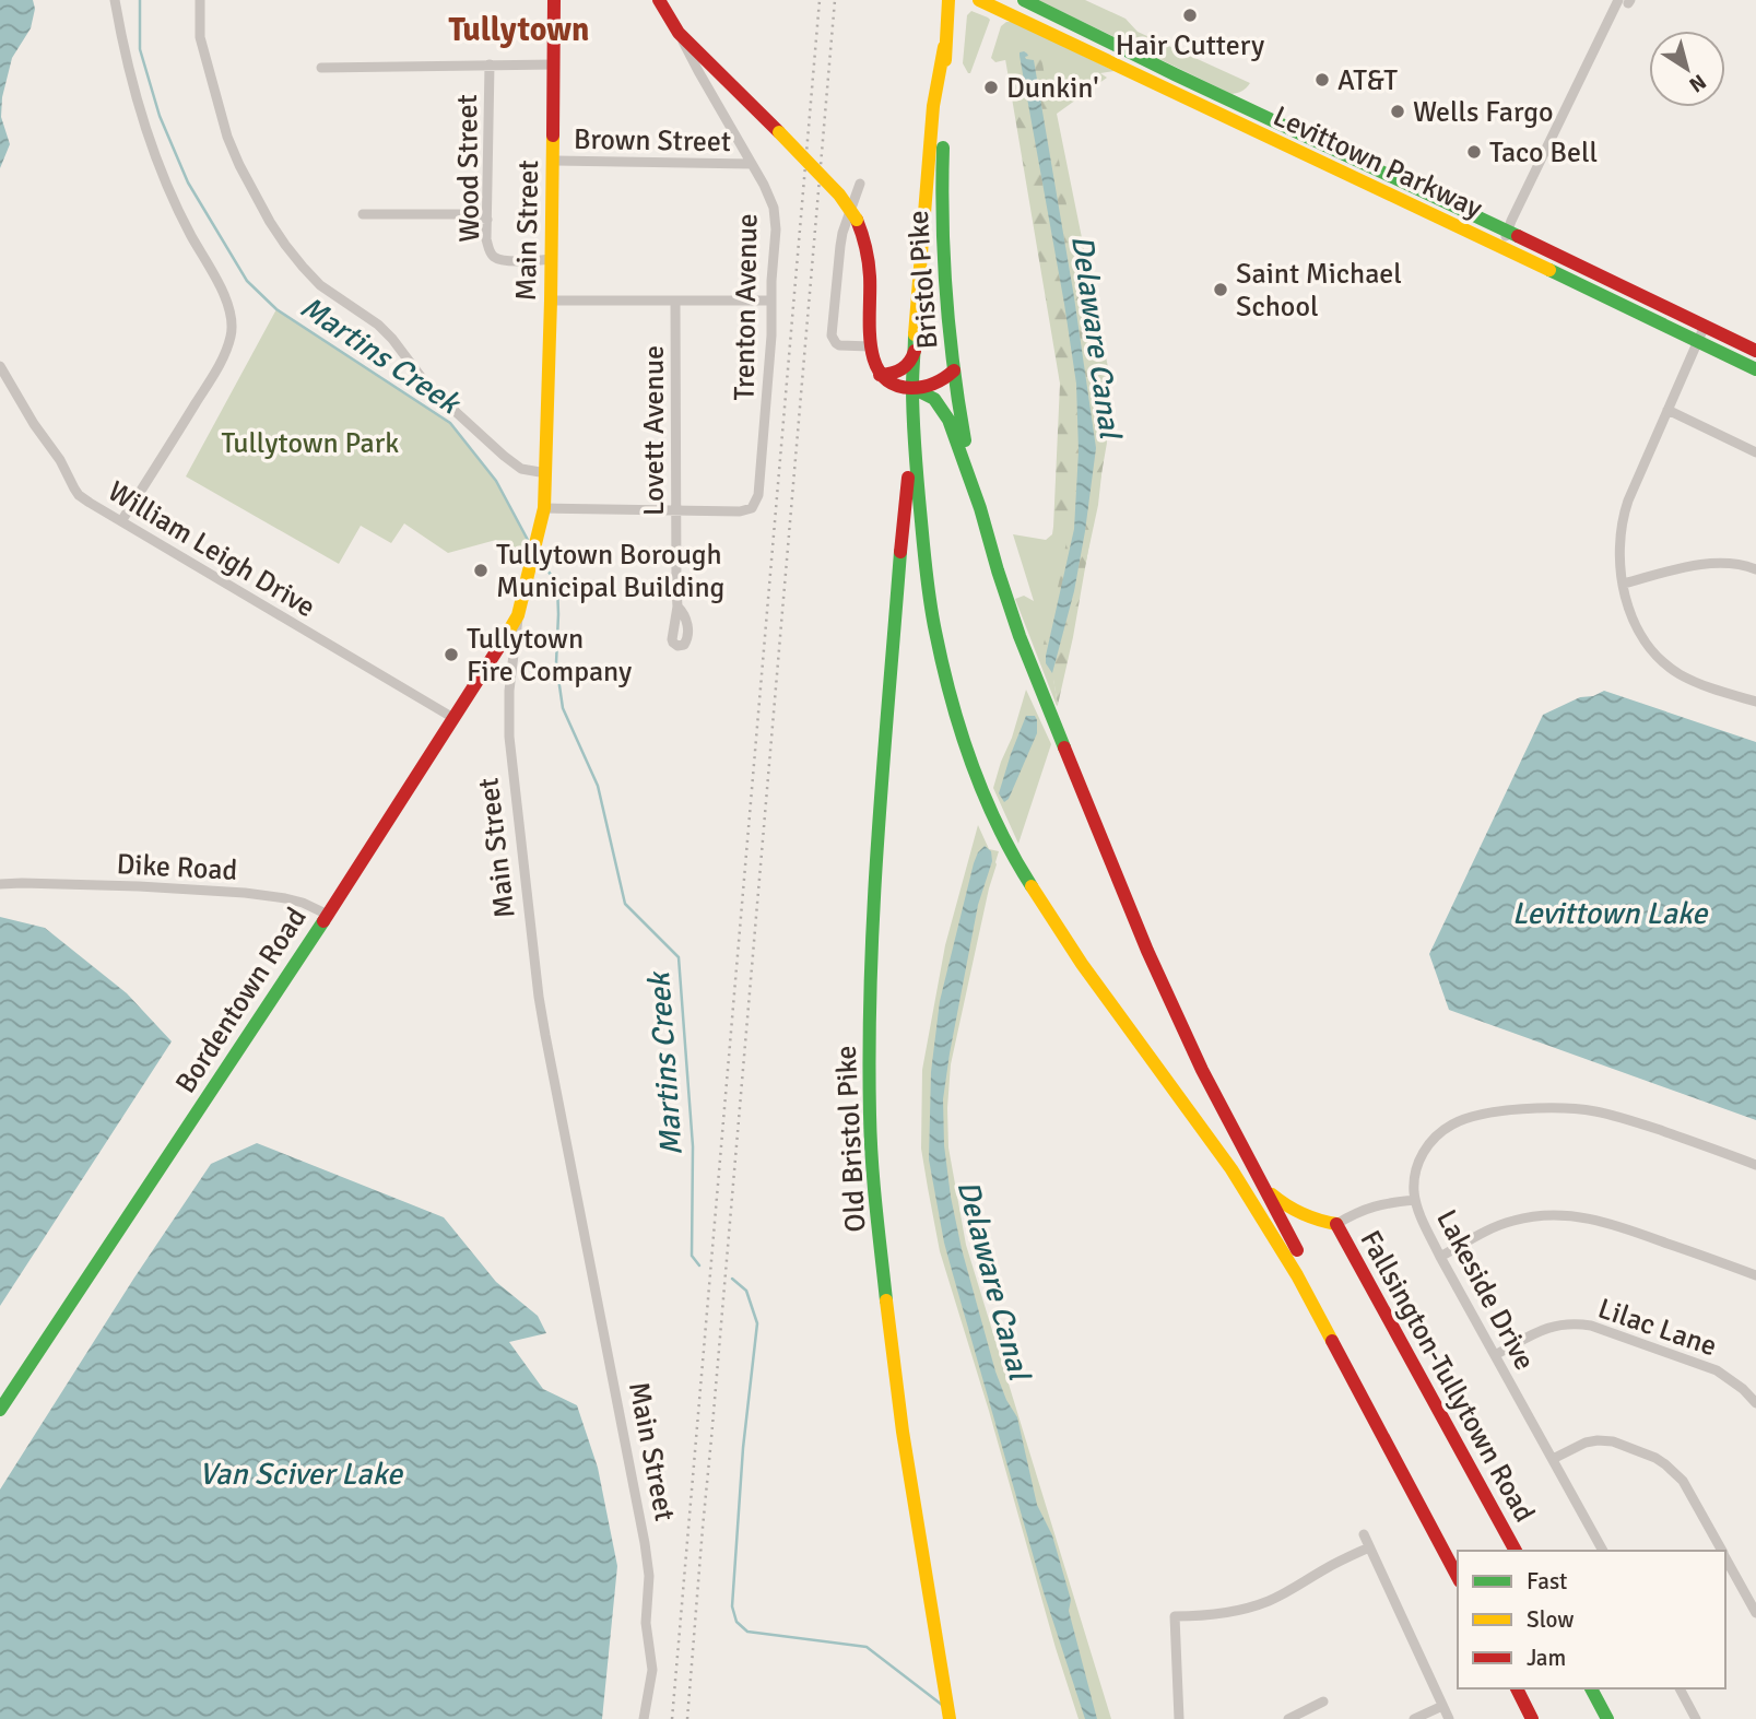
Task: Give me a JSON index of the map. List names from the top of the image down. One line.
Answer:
{"streets":{"main road":["Levittown Parkway","Main Street","Bristol Pike","Bordentown Road","Old Bristol Pike","Fallsington-Tullytown Road"],"street":["Brown Street","Wood Street","Trenton Avenue","Lovett Avenue","William Leigh Drive","Dike Road","Lakeside Drive","Lilac Lane"]},"crossings":[["Brown Street","Main Street"],["Brown Street","Trenton Avenue"],["Wood Street","Main Street"],["Main Street","Bordentown Road"],["Bristol Pike","Old Bristol Pike"],["Trenton Avenue","Lovett Avenue"],["William Leigh Drive","Bordentown Road"],["Dike Road","Bordentown Road"],["Lakeside Drive","Lilac Lane"]],"districts":["Tullytown"],"water":["Delaware Canal","Martins Creek","Levittown Lake","Van Sciver Lake"],"parks":["Tullytown Park"],"places":["Hair Cuttery","AT&T","Dunkin'","Wells Fargo","Taco Bell","Saint Michael School","Tullytown Borough Municipal Building","Tullytown Fire Company"],"legend":["Fast","Slow","Jam"],"north":"bottom right"}
